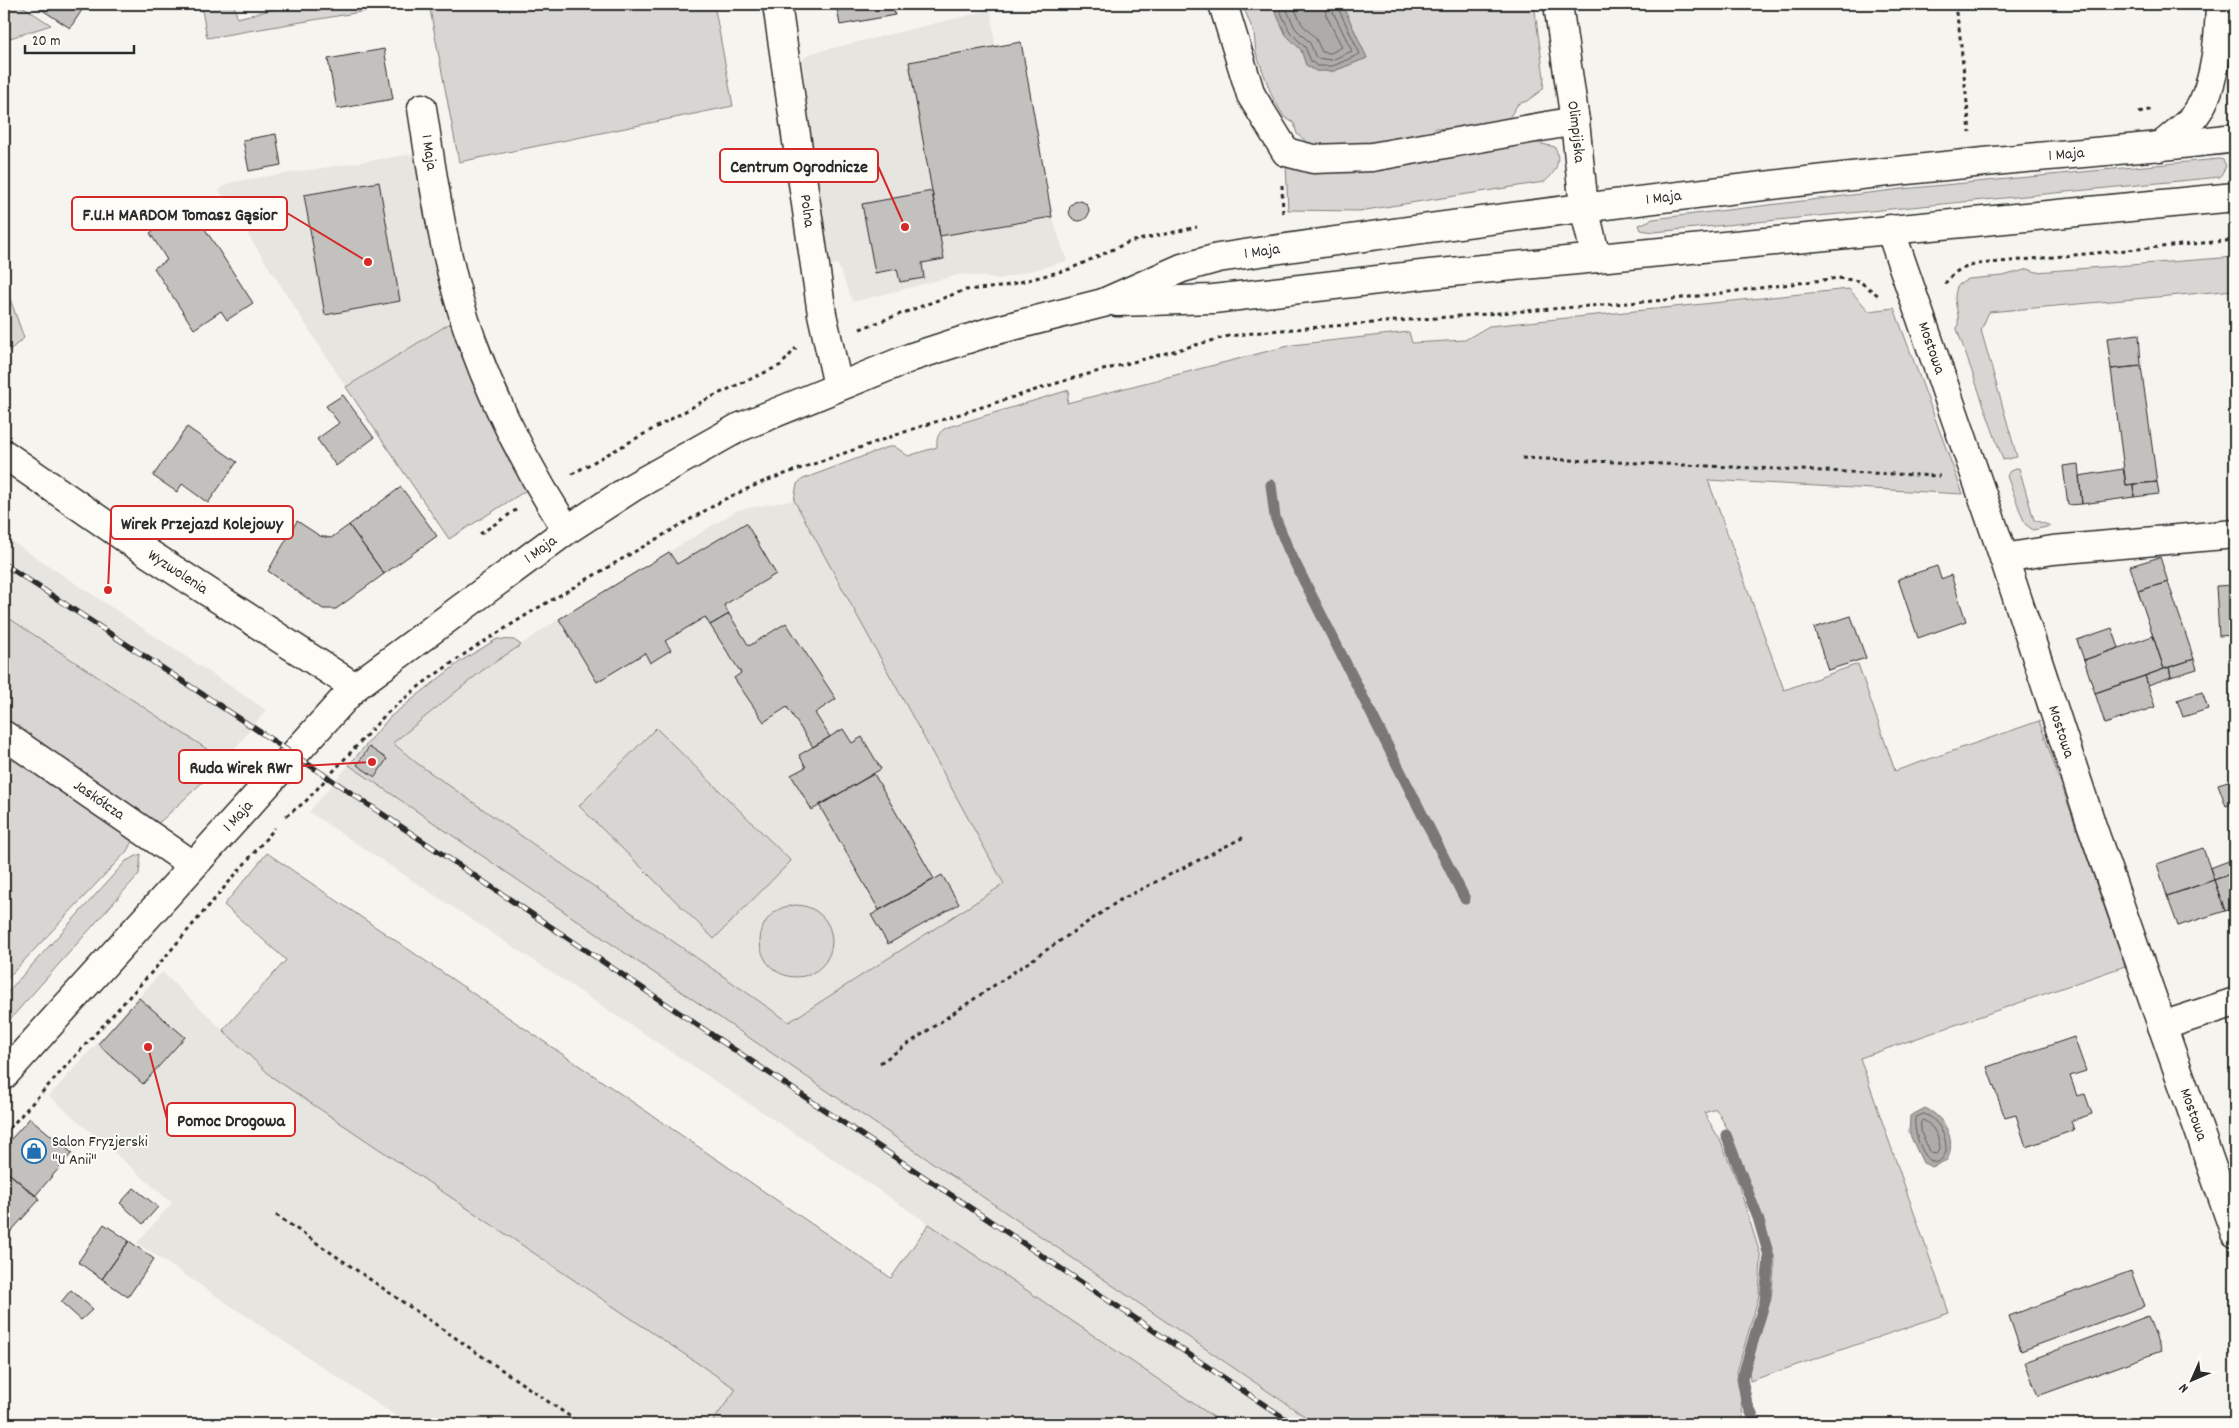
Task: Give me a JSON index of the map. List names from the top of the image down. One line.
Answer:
{"streets":{"main road":["Olimpijska","1 Maja","Polna","Mostowa","Wyzwolenia","Jaskółcza"]},"crossings":[["Olimpijska","1 Maja"],["1 Maja","Polna"],["1 Maja","Mostowa"],["1 Maja","Wyzwolenia"],["1 Maja","Jaskółcza"]],"places":{"other":["Centrum Ogrodnicze","F.U.H MARDOM Tomasz Gąsior","Wirek Przejazd Kolejowy","Ruda Wirek RWr","Pomoc Drogowa"],"shop":["Salon Fryzjerski \"U Anii\""]},"scale_bar":"20 m","north":"bottom left"}
